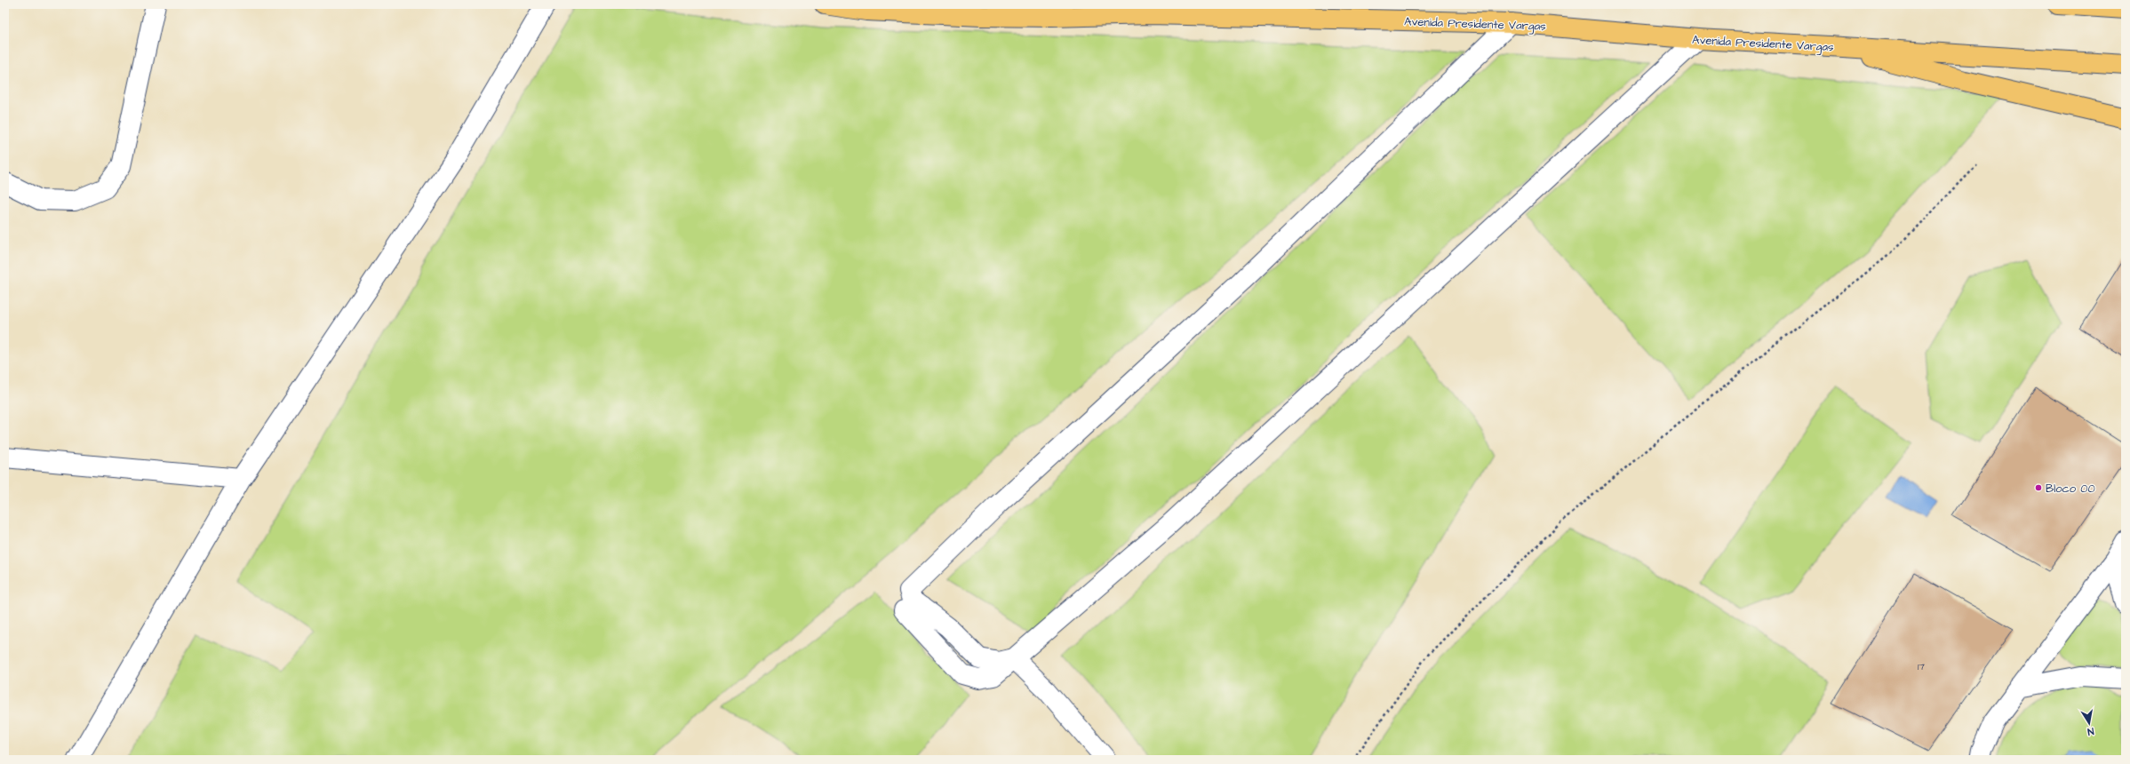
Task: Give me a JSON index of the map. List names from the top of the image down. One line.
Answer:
{"streets":{"main road":["Avenida Presidente Vargas"]},"places":["Bloco 00"],"house_numbers":["17"],"north":"bottom"}
